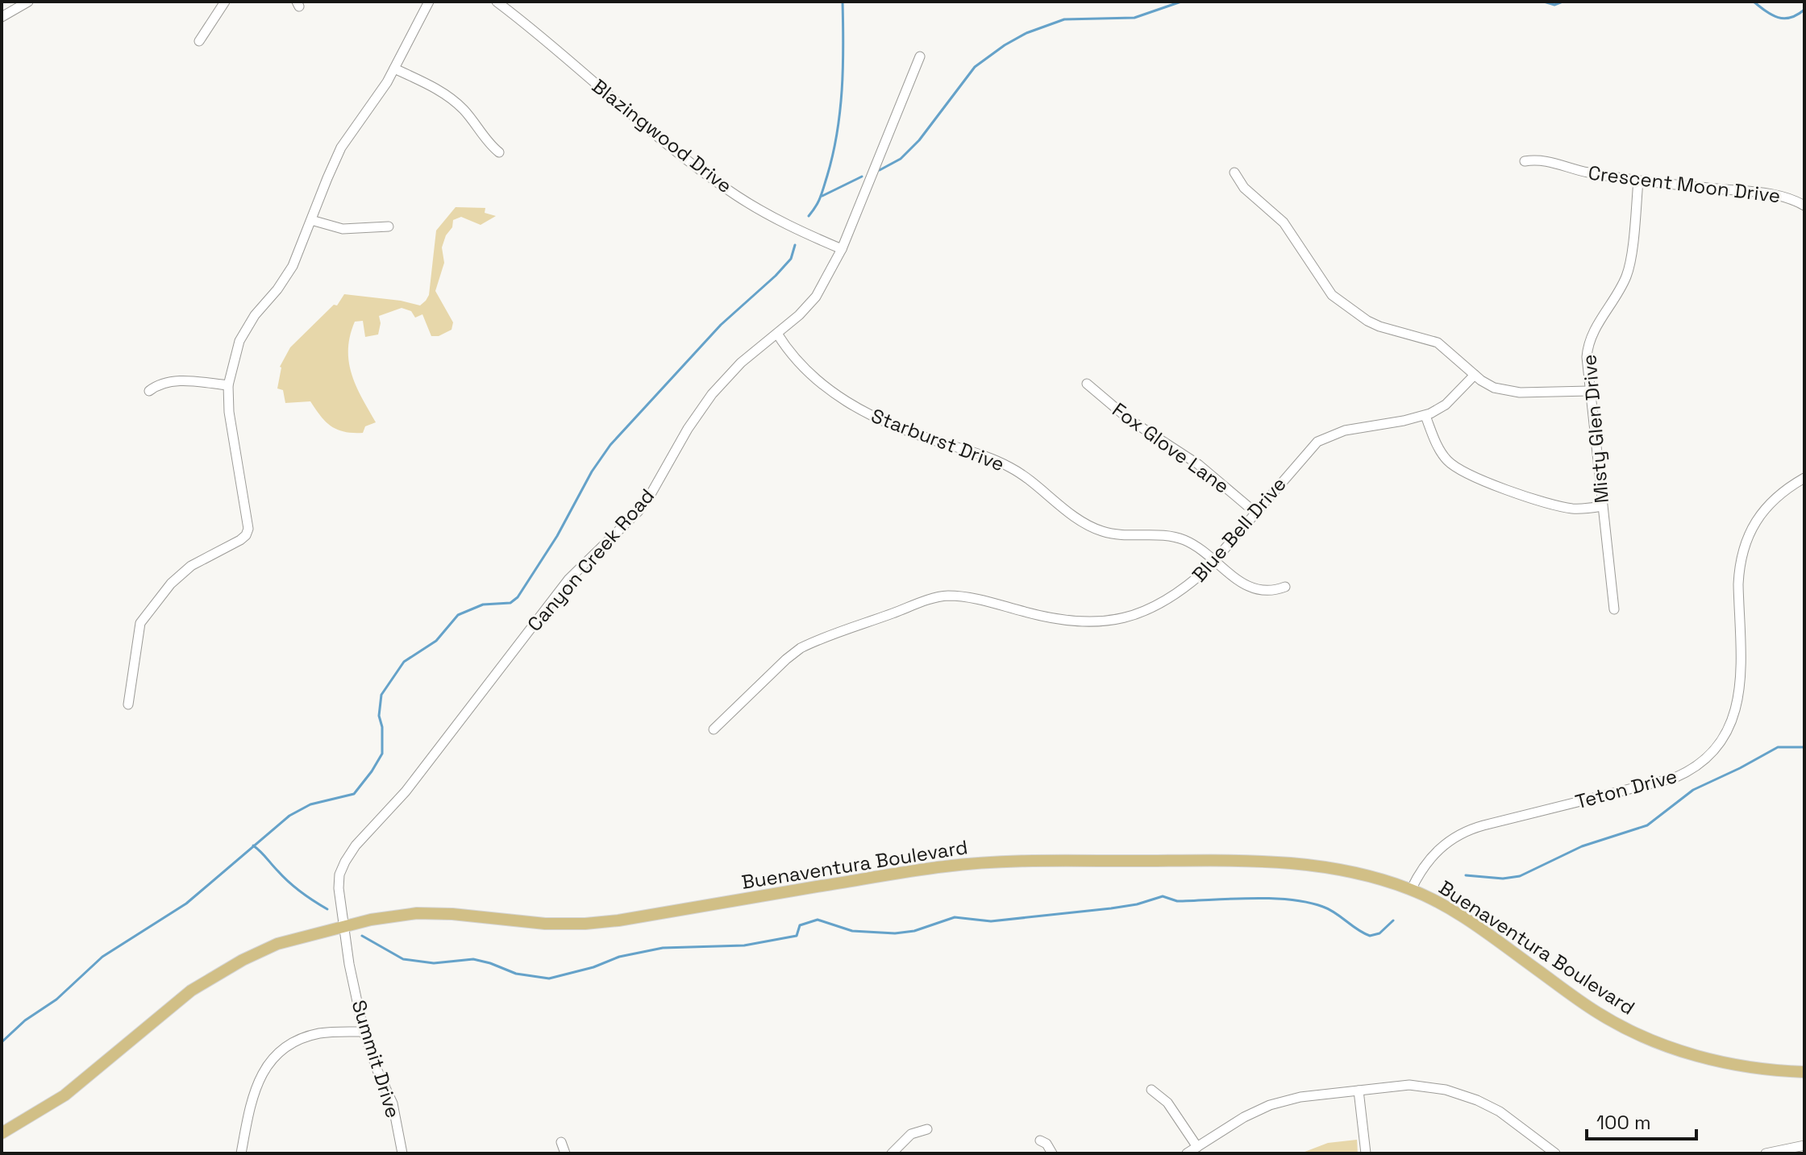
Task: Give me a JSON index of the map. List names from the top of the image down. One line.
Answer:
{"streets":{"main road":["Buenaventura Boulevard"],"street":["Blazingwood Drive","Crescent Moon Drive","Misty Glen Drive","Starburst Drive","Fox Glove Lane","Blue Bell Drive","Canyon Creek Road","Teton Drive","Summit Drive"]},"crossings":[["Blazingwood Drive","Canyon Creek Road"],["Crescent Moon Drive","Misty Glen Drive"],["Starburst Drive","Blue Bell Drive"],["Starburst Drive","Canyon Creek Road"],["Fox Glove Lane","Blue Bell Drive"],["Canyon Creek Road","Buenaventura Boulevard"],["Canyon Creek Road","Summit Drive"],["Teton Drive","Buenaventura Boulevard"],["Buenaventura Boulevard","Summit Drive"]],"scale_bar":"100 m"}
